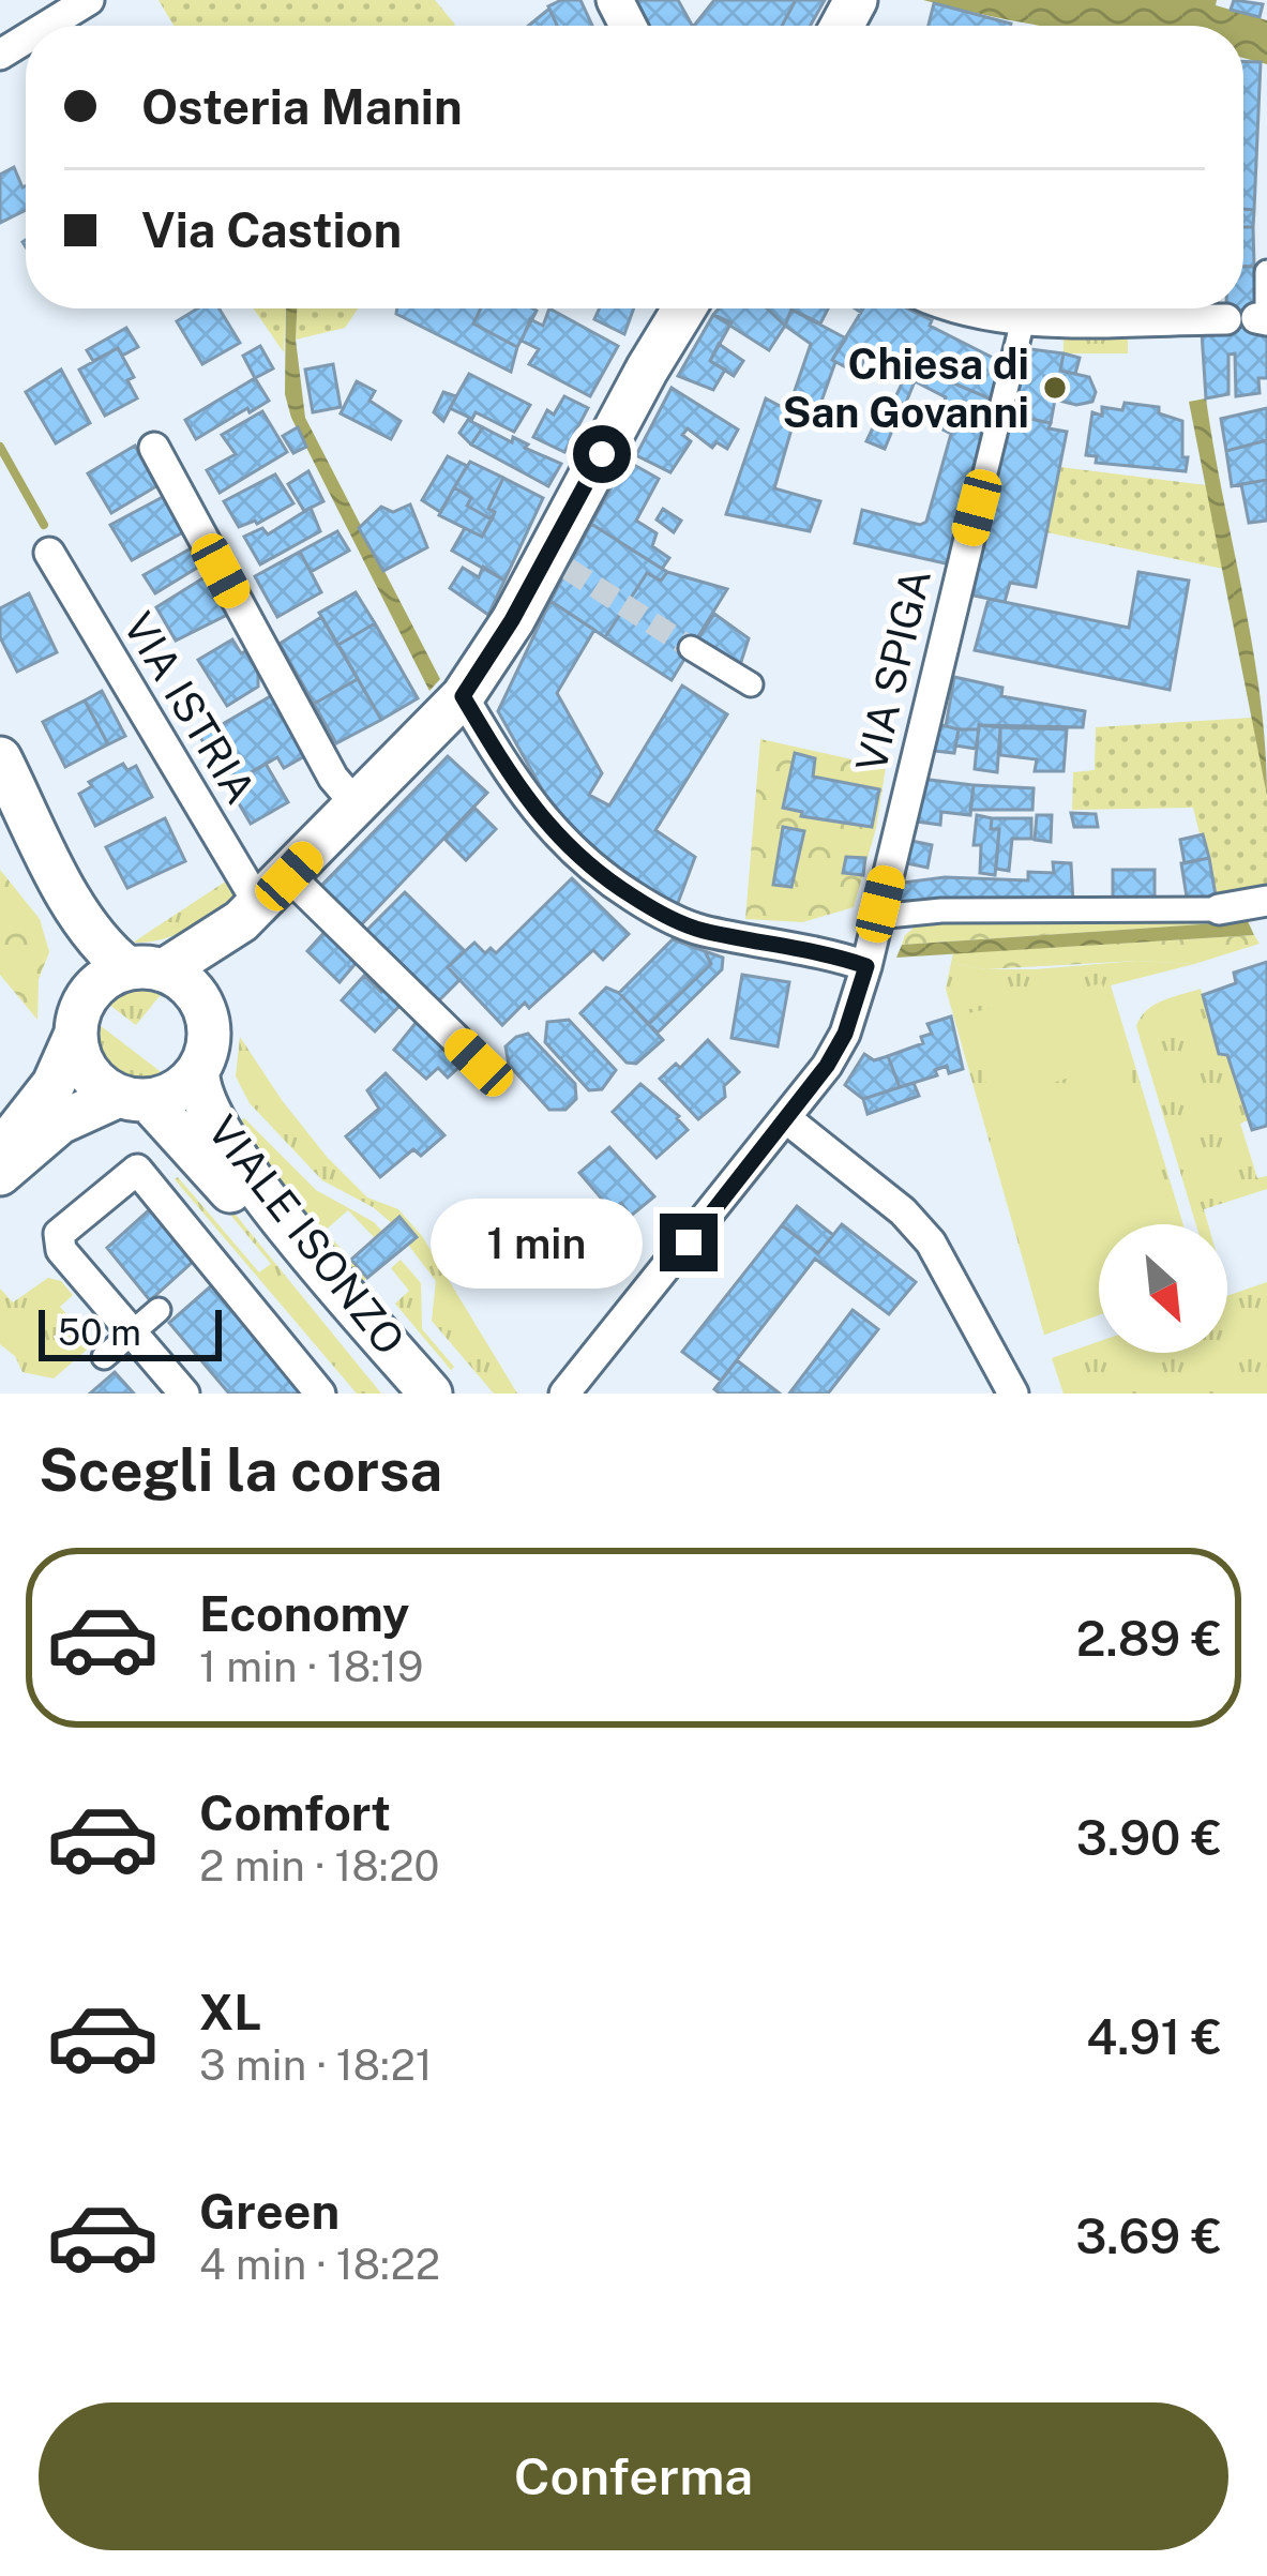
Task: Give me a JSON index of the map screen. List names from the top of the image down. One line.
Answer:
{"streets":{"main road":["VIALE ISONZO"],"street":["VIA SPIGA","VIA ISTRIA"]},"places":["Chiesa di San Govanni"],"scale_bar":"50 m","north":"bottom right","page":{"banner":["Osteria Manin","Via Castion"],"bubble":"1 min","scale":"50 m","heading":"Scegli la corsa","list":[{"name":"Economy","note":"1 min · 18:19","value":"2.89 €"},{"name":"Comfort","note":"2 min · 18:20","value":"3.90 €"},{"name":"XL","note":"3 min · 18:21","value":"4.91 €"},{"name":"Green","note":"4 min · 18:22","value":"3.69 €"}],"buttons":"Conferma"}}
